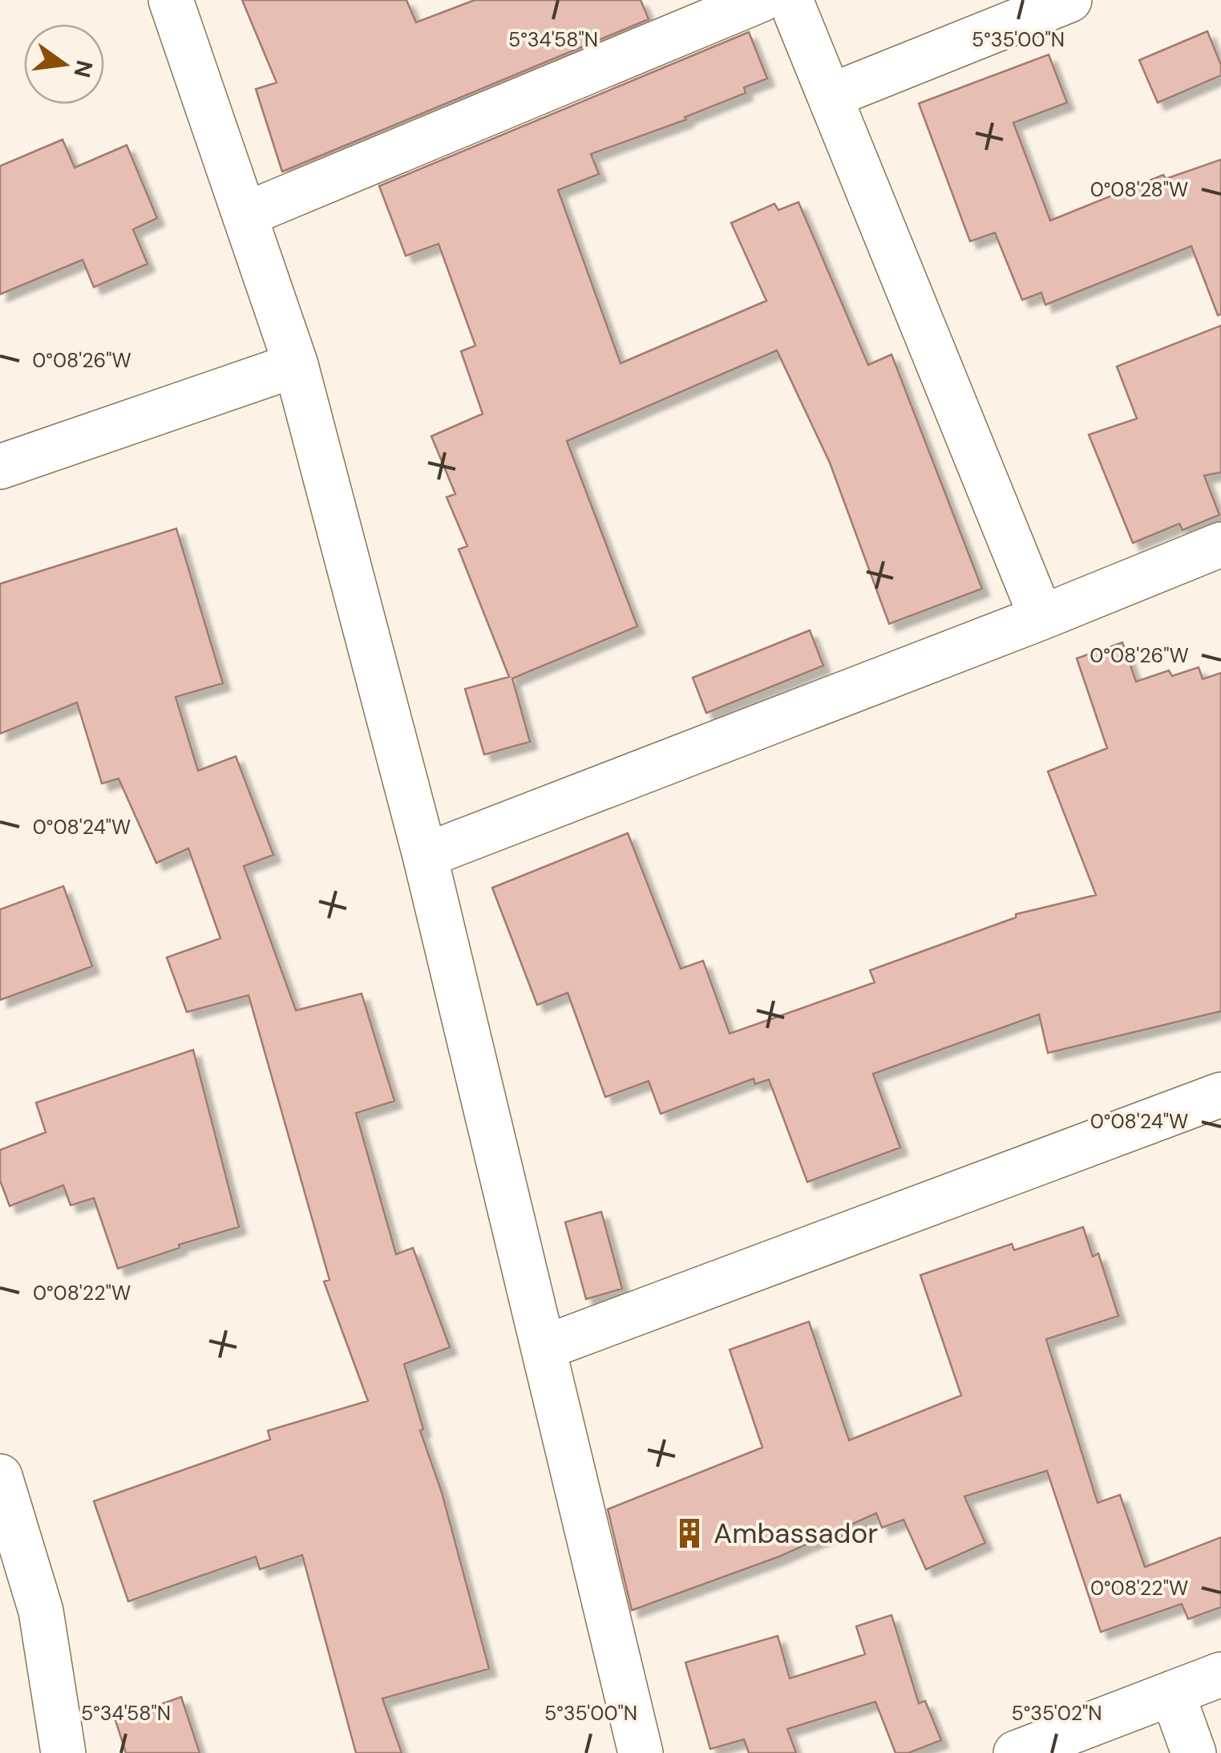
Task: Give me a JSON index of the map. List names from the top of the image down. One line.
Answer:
{"places":{"building":["Ambassador"]},"north":"right","coordinates":["5°34'58\"N","5°35'00\"N","0°08'28\"W","0°08'26\"W","0°08'24\"W","0°08'22\"W","5°35'02\"N"]}
